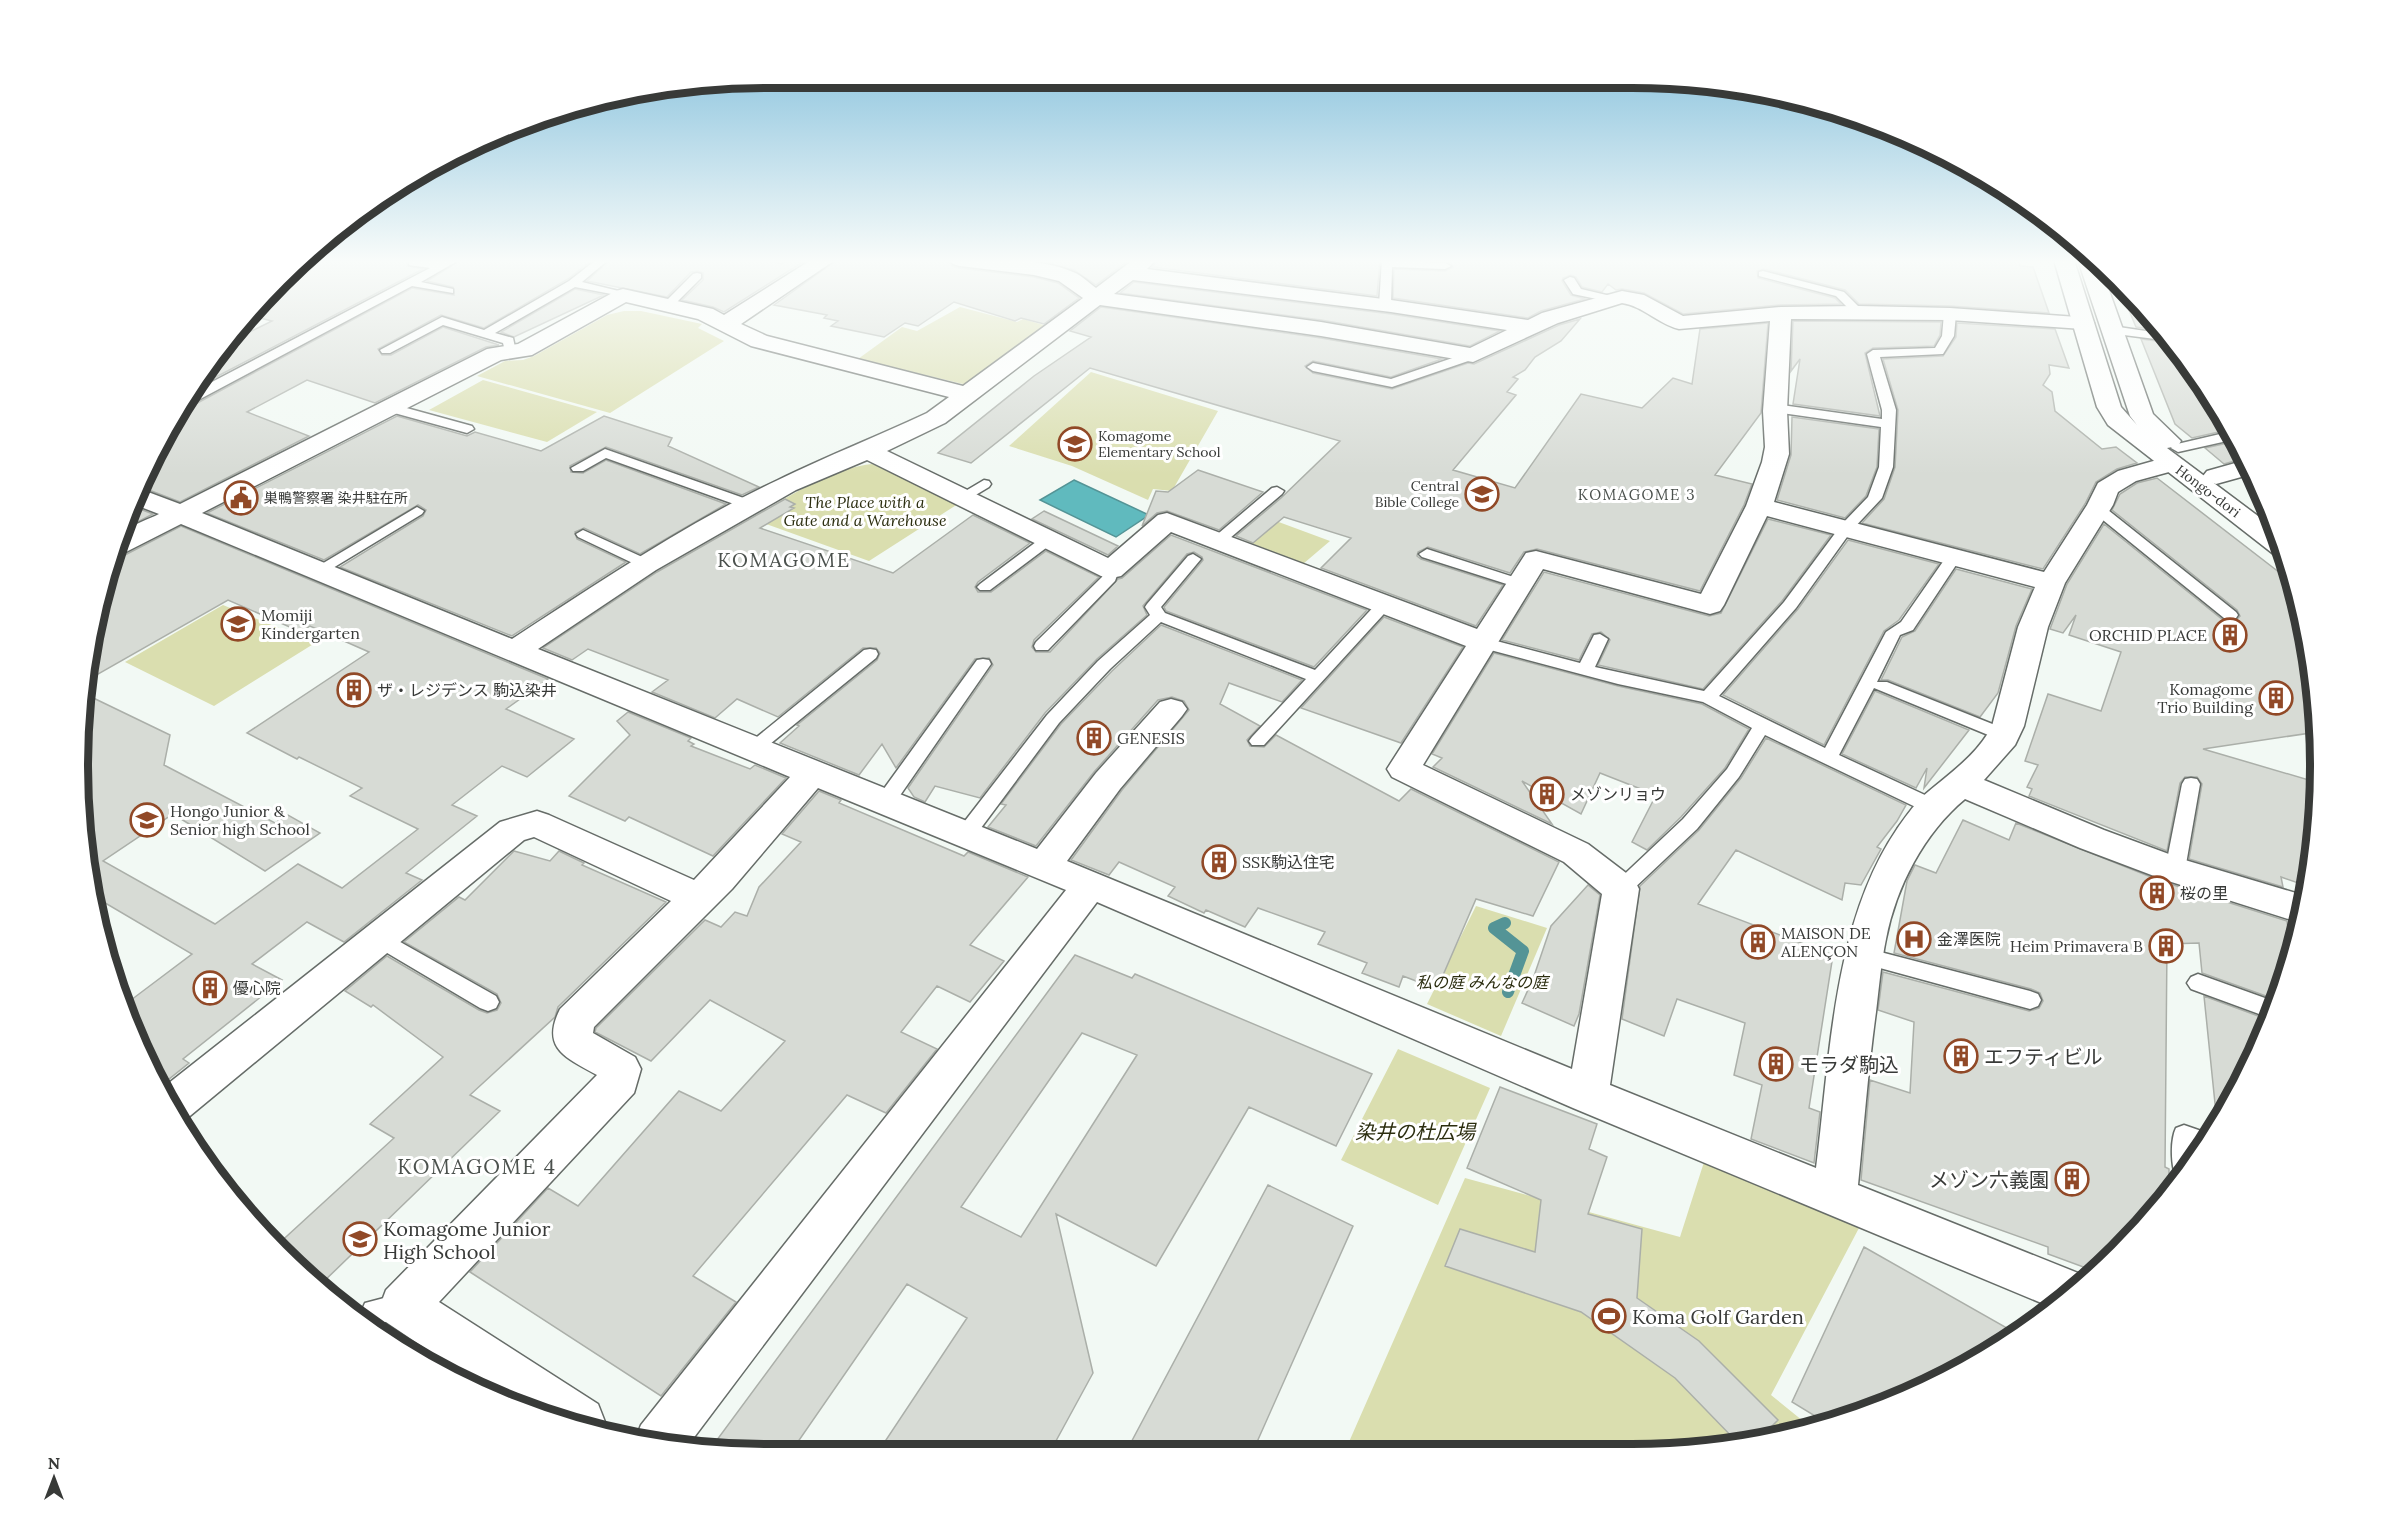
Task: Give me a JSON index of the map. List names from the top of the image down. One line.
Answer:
{"streets":{"street":["Hongo-dori"]},"districts":["KOMAGOME 3","KOMAGOME","KOMAGOME 4"],"parks":["The Place with a Gate and a Warehouse","私の庭 みんなの庭","染井の杜広場"],"places":{"school or university":["Komagome Elementary School","Central Bible College","Momiji Kindergarten","Hongo Junior & Senior high School","Komagome Junior High School"],"public building":["巣鴨警察署 染井駐在所"],"building":["ORCHID PLACE","ザ・レジデンス 駒込染井","Komagome Trio Building","GENESIS","メゾンリョウ","SSK駒込住宅","桜の里","MAISON DE ALENÇON","Heim Primavera B","優心院","エフティビル","モラダ駒込","メゾン六義園"],"hospital":["金澤医院"],"sports":["Koma Golf Garden"]},"north":"top"}
